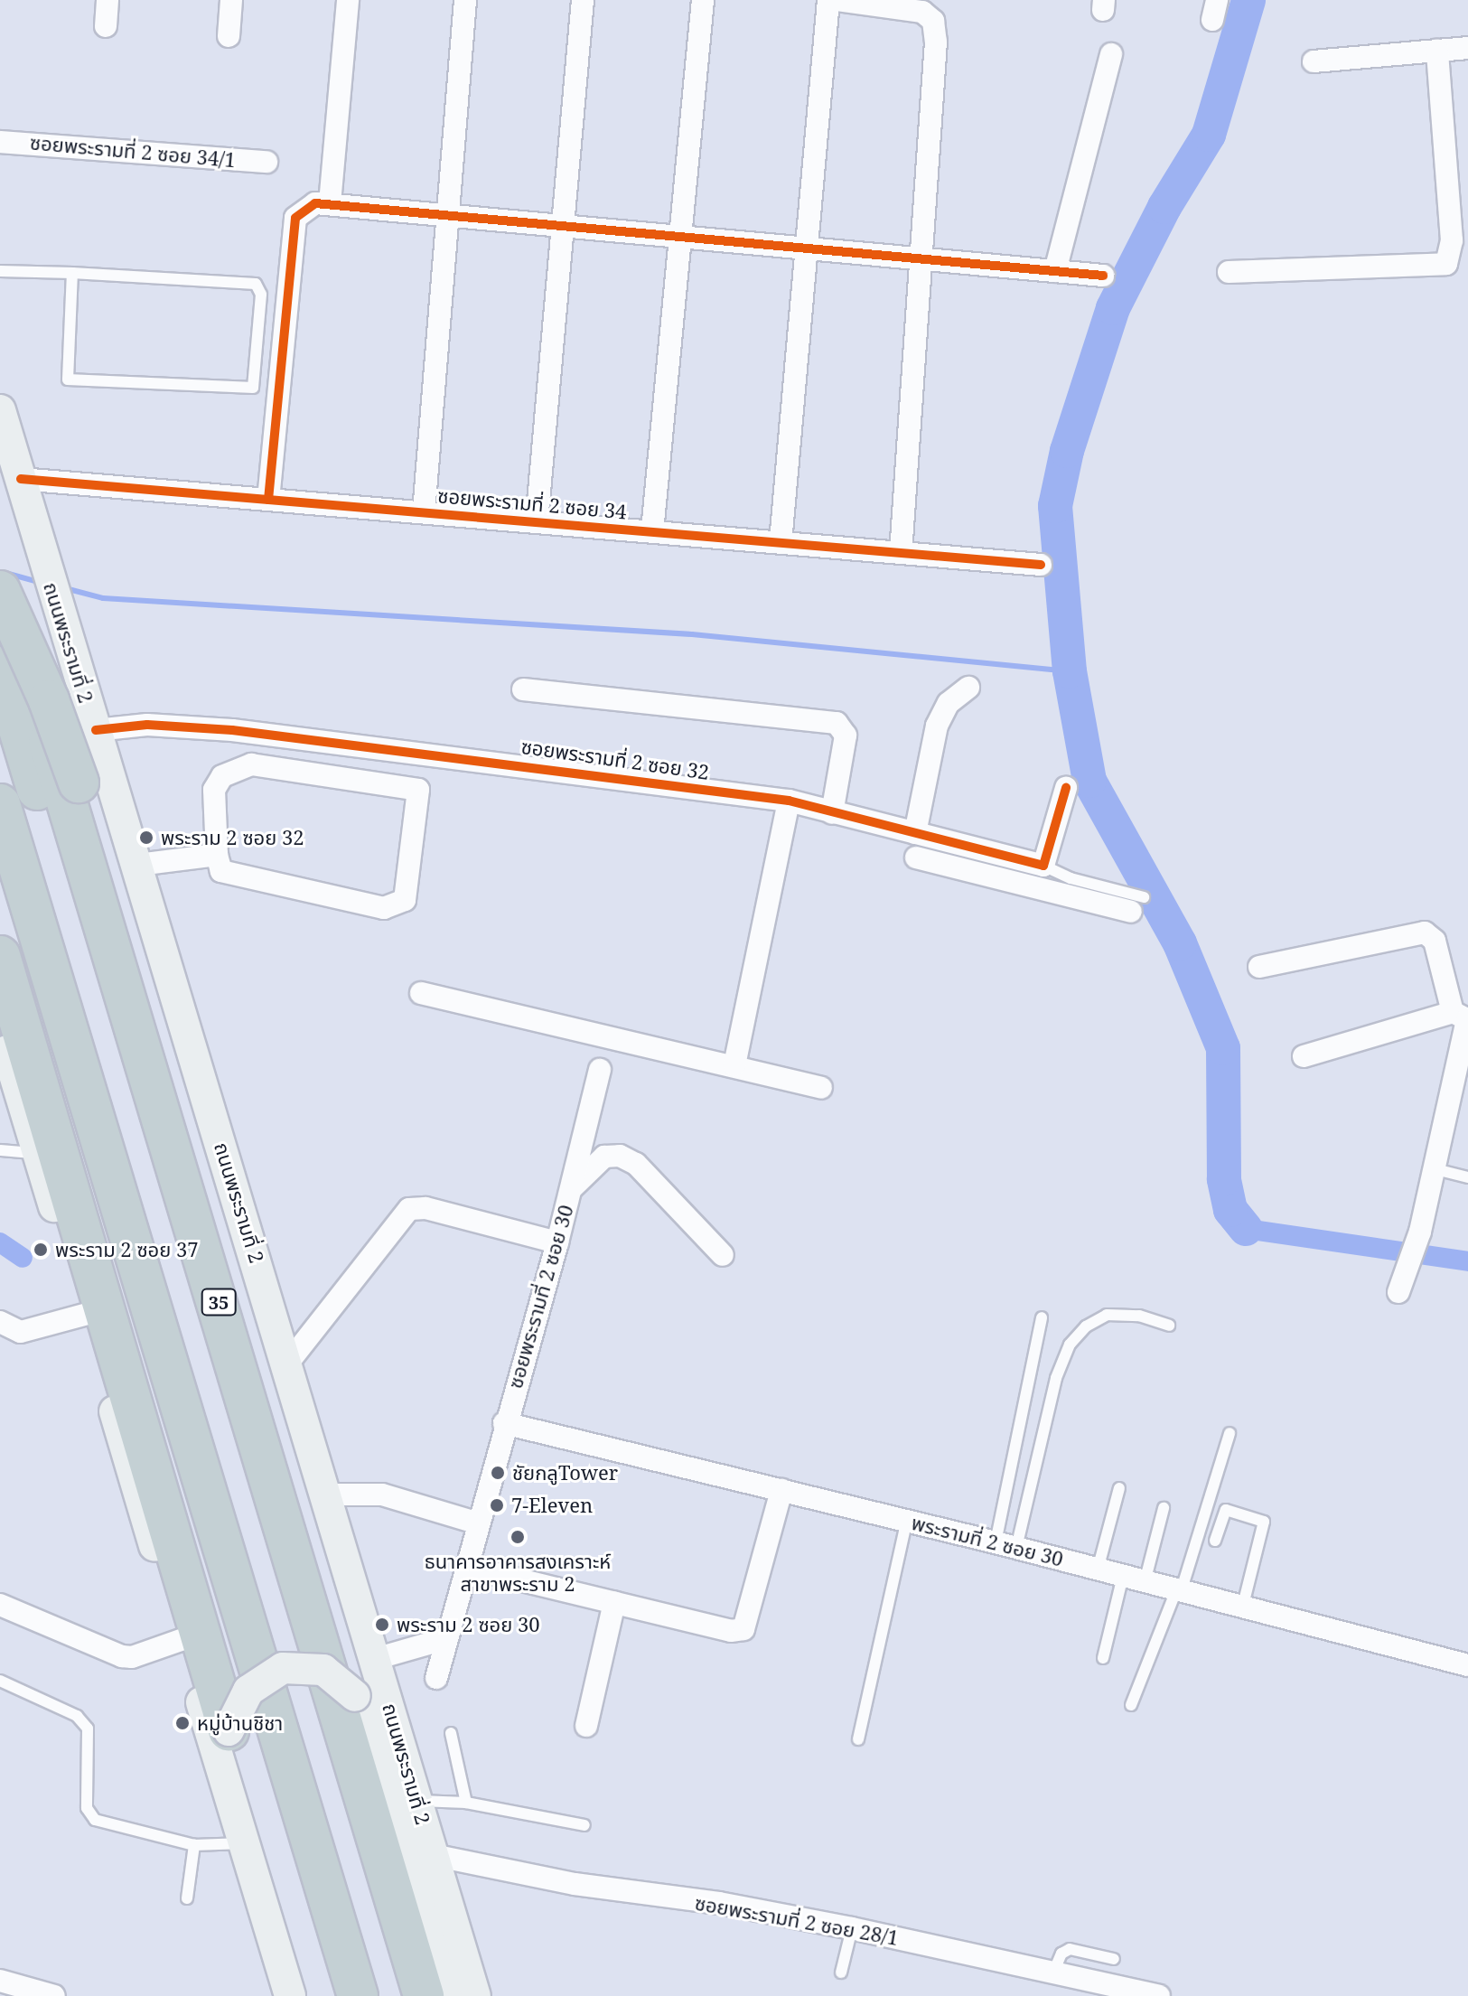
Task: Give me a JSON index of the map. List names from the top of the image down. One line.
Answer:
{"streets":{"highway":["35"],"main road":["ถนนพระรามที่ 2"],"street":["ซอยพระรามที่ 2 ซอย 34/1","ซอยพระรามที่ 2 ซอย 34","ซอยพระรามที่ 2 ซอย 32","ซอยพระรามที่ 2 ซอย 30","พระรามที่ 2 ซอย 30","ซอยพระรามที่ 2 ซอย 28/1"]},"crossings":[["ซอยพระรามที่ 2 ซอย 34","ถนนพระรามที่ 2"],["ถนนพระรามที่ 2","ซอยพระรามที่ 2 ซอย 32"],["ถนนพระรามที่ 2","ซอยพระรามที่ 2 ซอย 28/1"],["ซอยพระรามที่ 2 ซอย 30","พระรามที่ 2 ซอย 30"]],"places":["พระราม 2 ซอย 32","พระราม 2 ซอย 37","ชัยกลูTower","7-Eleven","ธนาคารอาคารสงเคราะห์ สาขาพระราม 2","พระราม 2 ซอย 30","หมู่บ้านชิชา"]}
